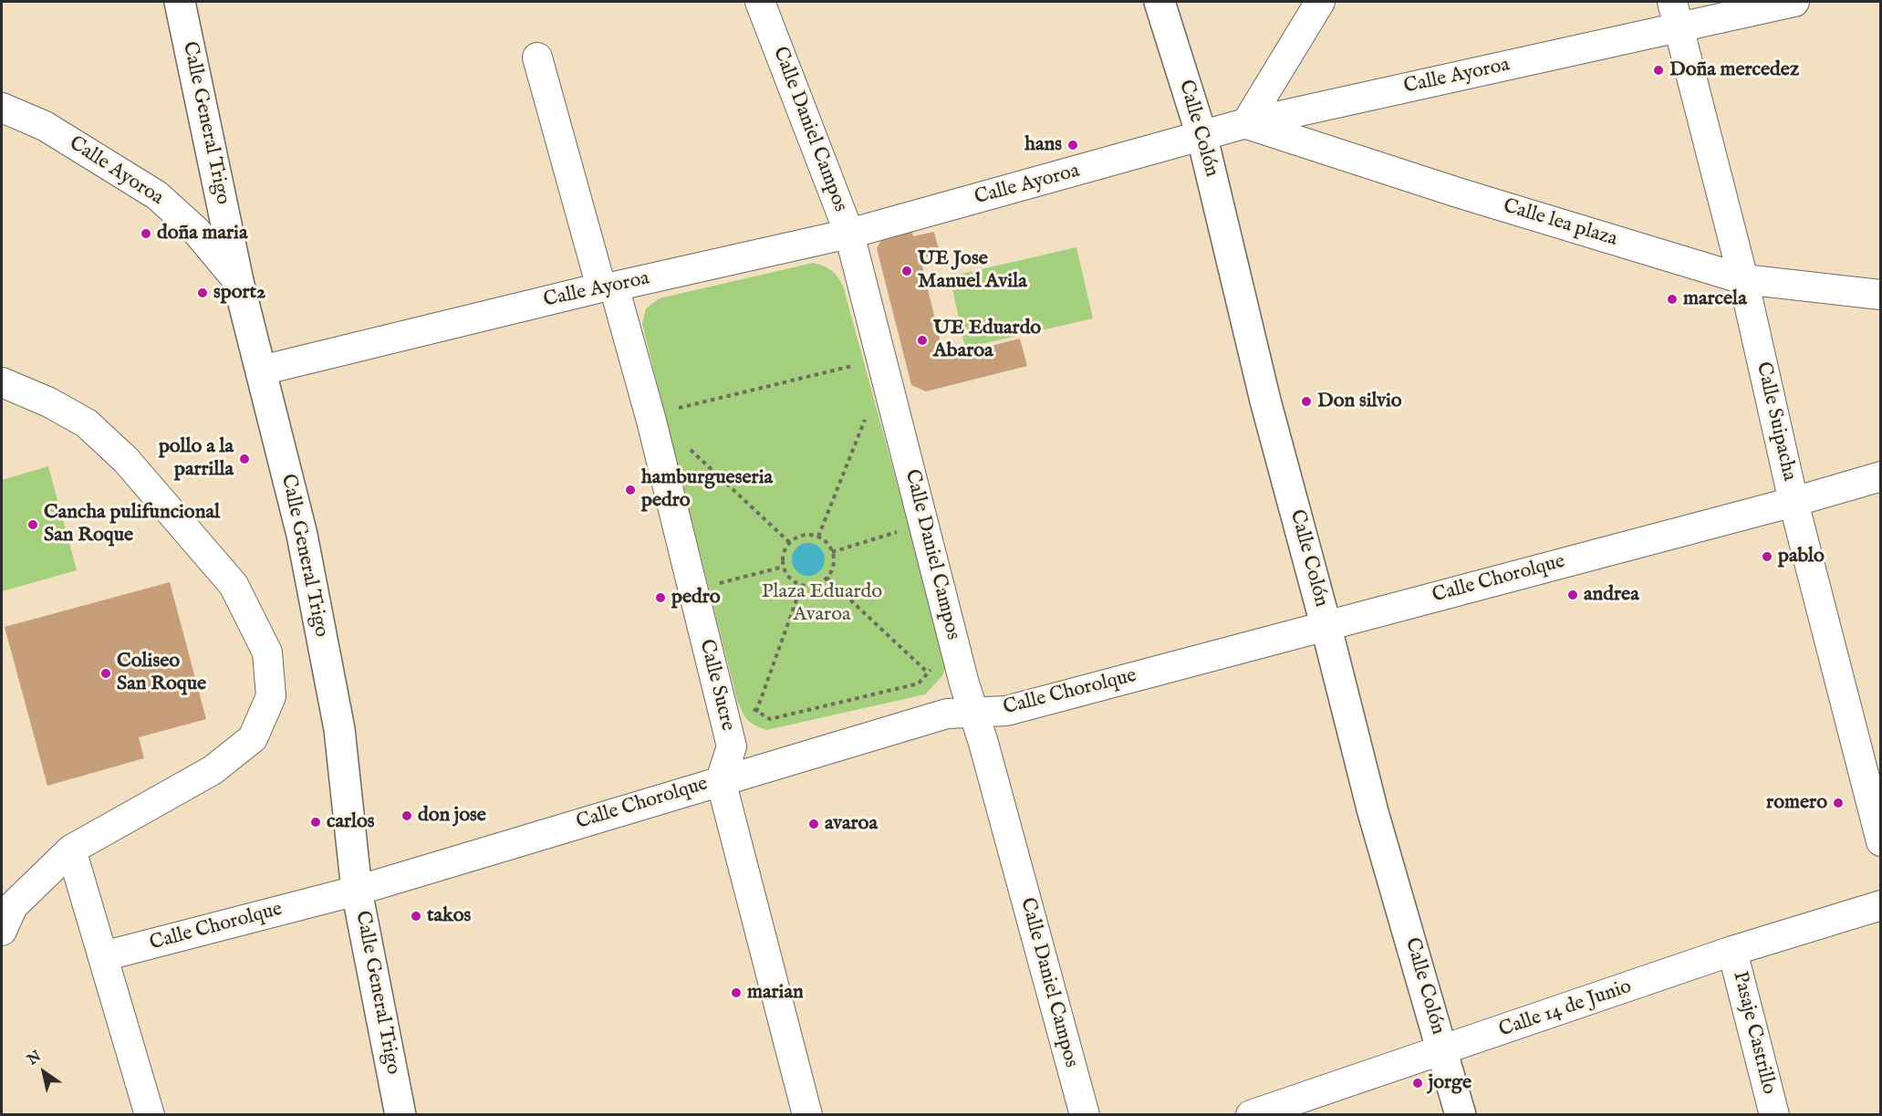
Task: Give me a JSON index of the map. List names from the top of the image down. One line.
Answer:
{"streets":{"main road":["Calle General Trigo","Calle Colón"],"street":["Calle Ayoroa","Calle Daniel Campos","Calle lea plaza","Calle Suipacha","Calle Chorolque","Calle Sucre","Calle 14 de Junio","Pasaje Castrillo"]},"crossings":[["Calle Ayoroa","Calle General Trigo"],["Calle Ayoroa","Calle Colón"],["Calle Ayoroa","Calle Daniel Campos"],["Calle Ayoroa","Calle lea plaza"],["Calle Ayoroa","Calle Suipacha"],["Calle Ayoroa","Calle Sucre"],["Calle General Trigo","Calle Chorolque"],["Calle Colón","Calle Chorolque"],["Calle Colón","Calle 14 de Junio"],["Calle Daniel Campos","Calle Chorolque"],["Calle lea plaza","Calle Suipacha"],["Calle Suipacha","Calle Chorolque"],["Calle Chorolque","Calle Sucre"],["Calle 14 de Junio","Pasaje Castrillo"]],"parks":["Plaza Eduardo Avaroa"],"places":["Doña mercedez","hans","doña maria","UE Jose Manuel Avila","sport2","marcela","UE Eduardo Abaroa","Don silvio","pollo a la parrilla","hamburgueseria pedro","Cancha pulifuncional San Roque","pablo","andrea","pedro","Coliseo San Roque","romero","don jose","carlos","avaroa","takos","marian","jorge"],"north":"top left"}
